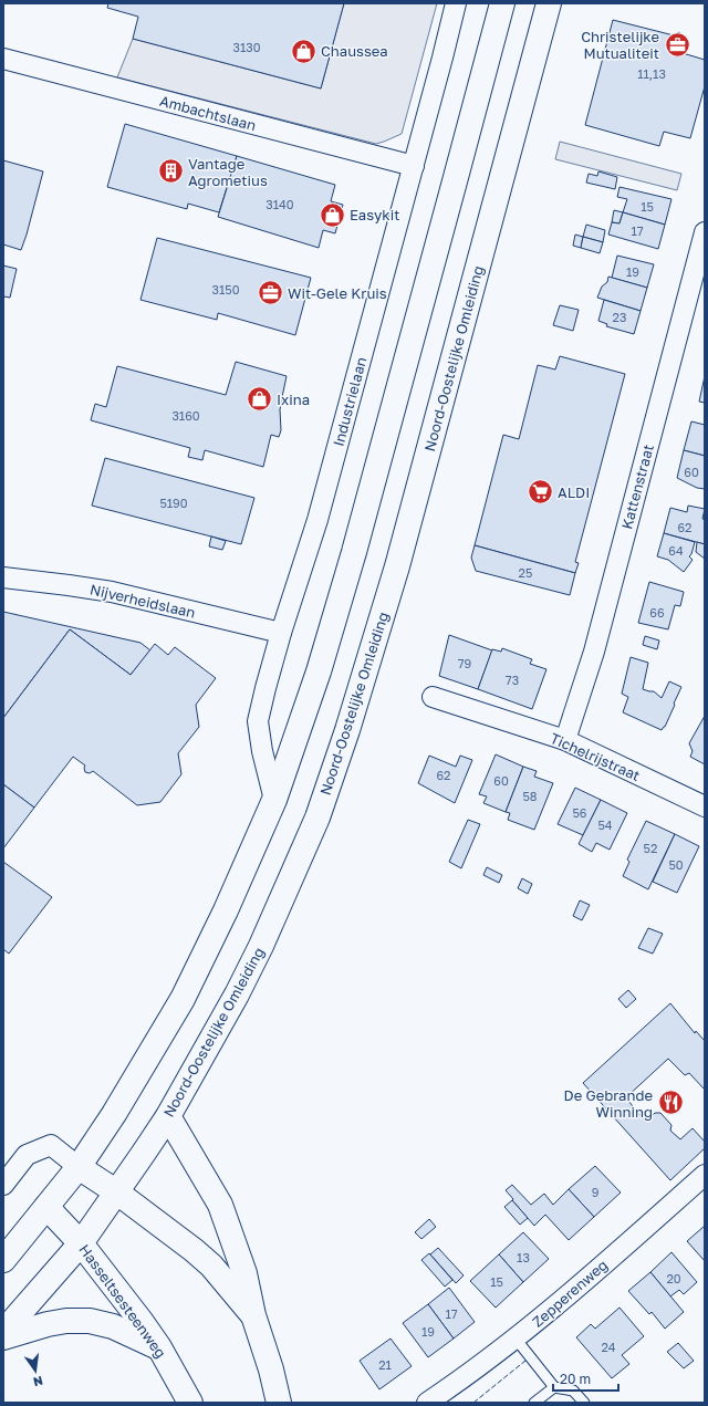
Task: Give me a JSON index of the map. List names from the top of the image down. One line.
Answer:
{"streets":{"main road":["Noord-Oostelijke Omleiding","Hasseltsesteenweg"],"street":["Ambachtslaan","Industrielaan","Kattenstraat","Nijverheidslaan","Tichelrijstraat","Zepperenweg"]},"crossings":[["Ambachtslaan","Industrielaan"],["Noord-Oostelijke Omleiding","Hasseltsesteenweg"],["Industrielaan","Nijverheidslaan"],["Kattenstraat","Tichelrijstraat"]],"places":{"office":["Christelijke Mutualiteit","Wit-Gele Kruis"],"shop":["Chaussea","Easykit","Ixina"],"building":["Vantage Agrometius"],"supermarket":["ALDI"],"restaurant":["De Gebrande Winning"]},"house_numbers":["3130","11,13","3140","15","17","19","3150","23","3160","60","5190","62","64","25","66","79","73","62","60","58","56","54","52","50","9","13","20","15","17","19","24","21"],"scale_bar":"20 m","north":"bottom"}
